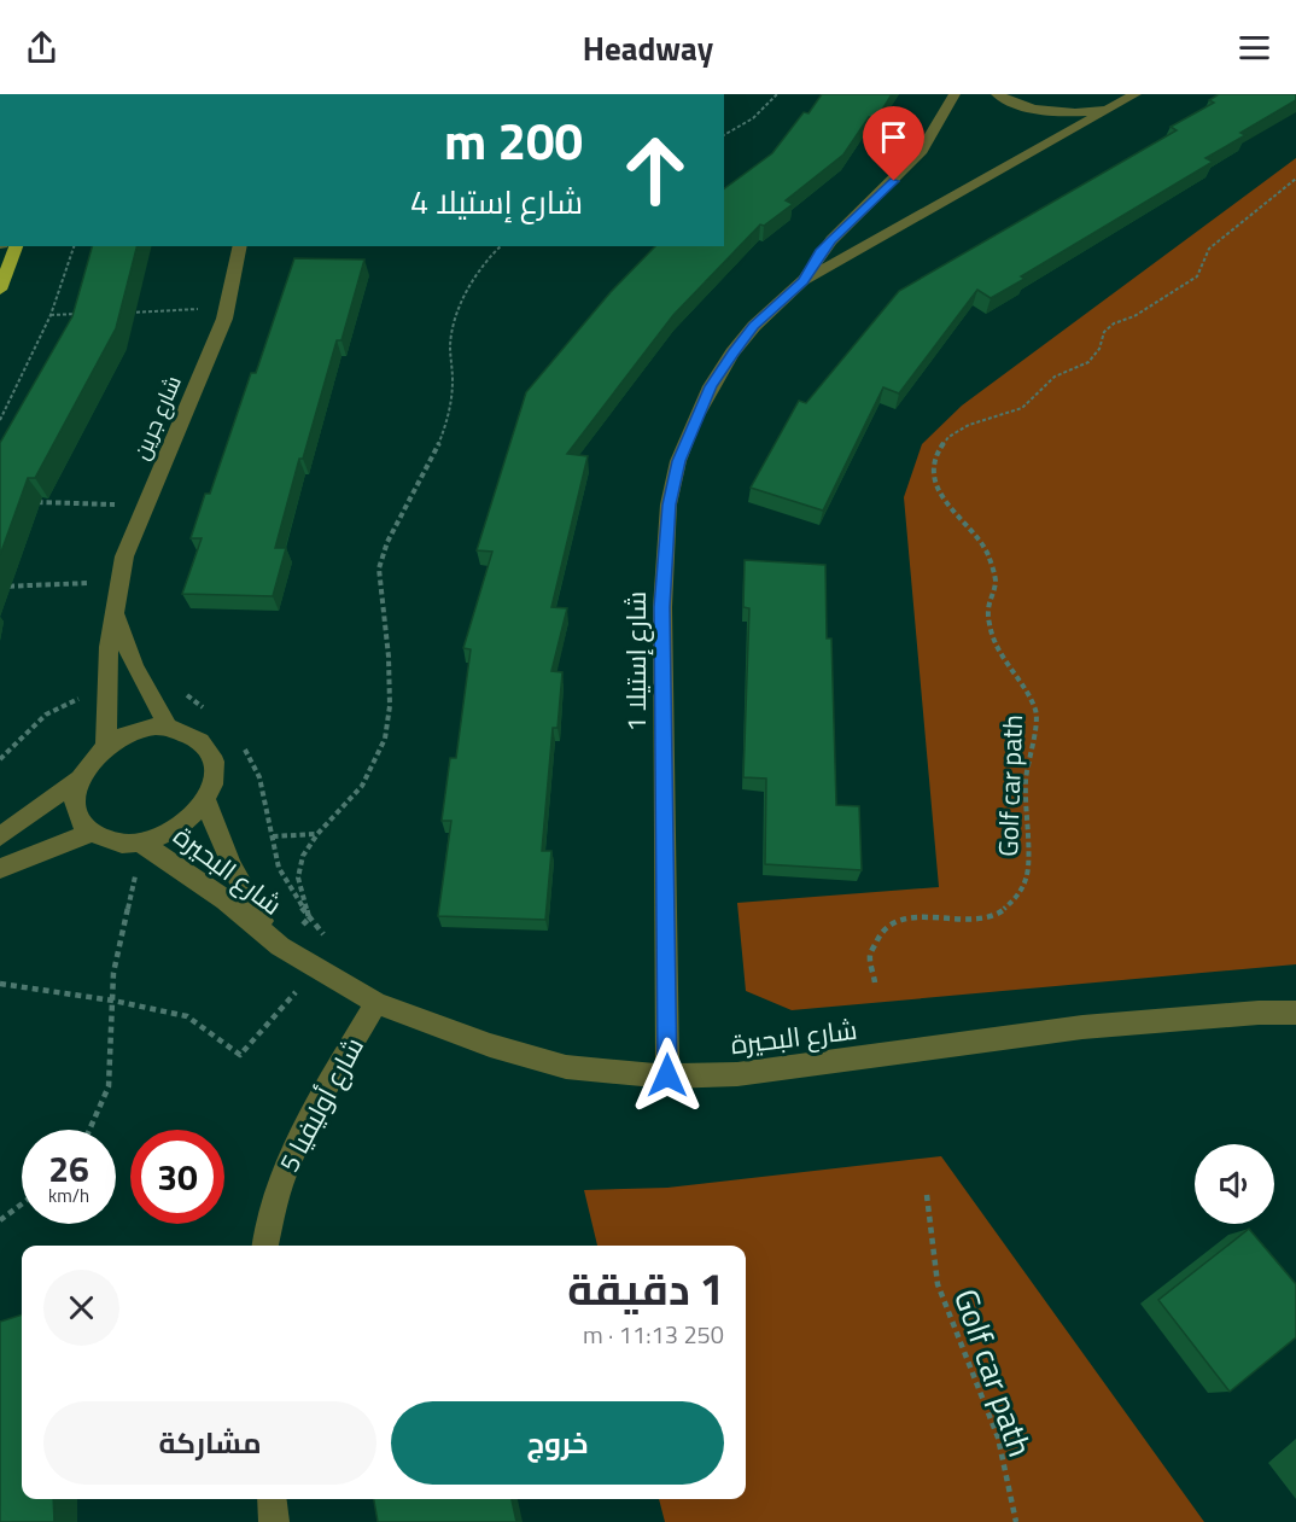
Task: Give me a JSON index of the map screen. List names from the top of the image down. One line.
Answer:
{"streets":{"street":["شارع جرين","شارع إستيلا 1","شارع البحيرة","شارع أوليفيا 5"],"path":["Golf car path"]},"crossings":[["شارع جرين","شارع البحيرة"],["شارع إستيلا 1","شارع البحيرة"],["شارع البحيرة","شارع أوليفيا 5"]],"page":{"header":"Headway","turn":["200 m","شارع إستيلا 4"],"speed":"26 km/h","limit":"30","heading":["1 دقيقة","250 m · 11:13"],"buttons":["خروج","مشاركة"]}}
